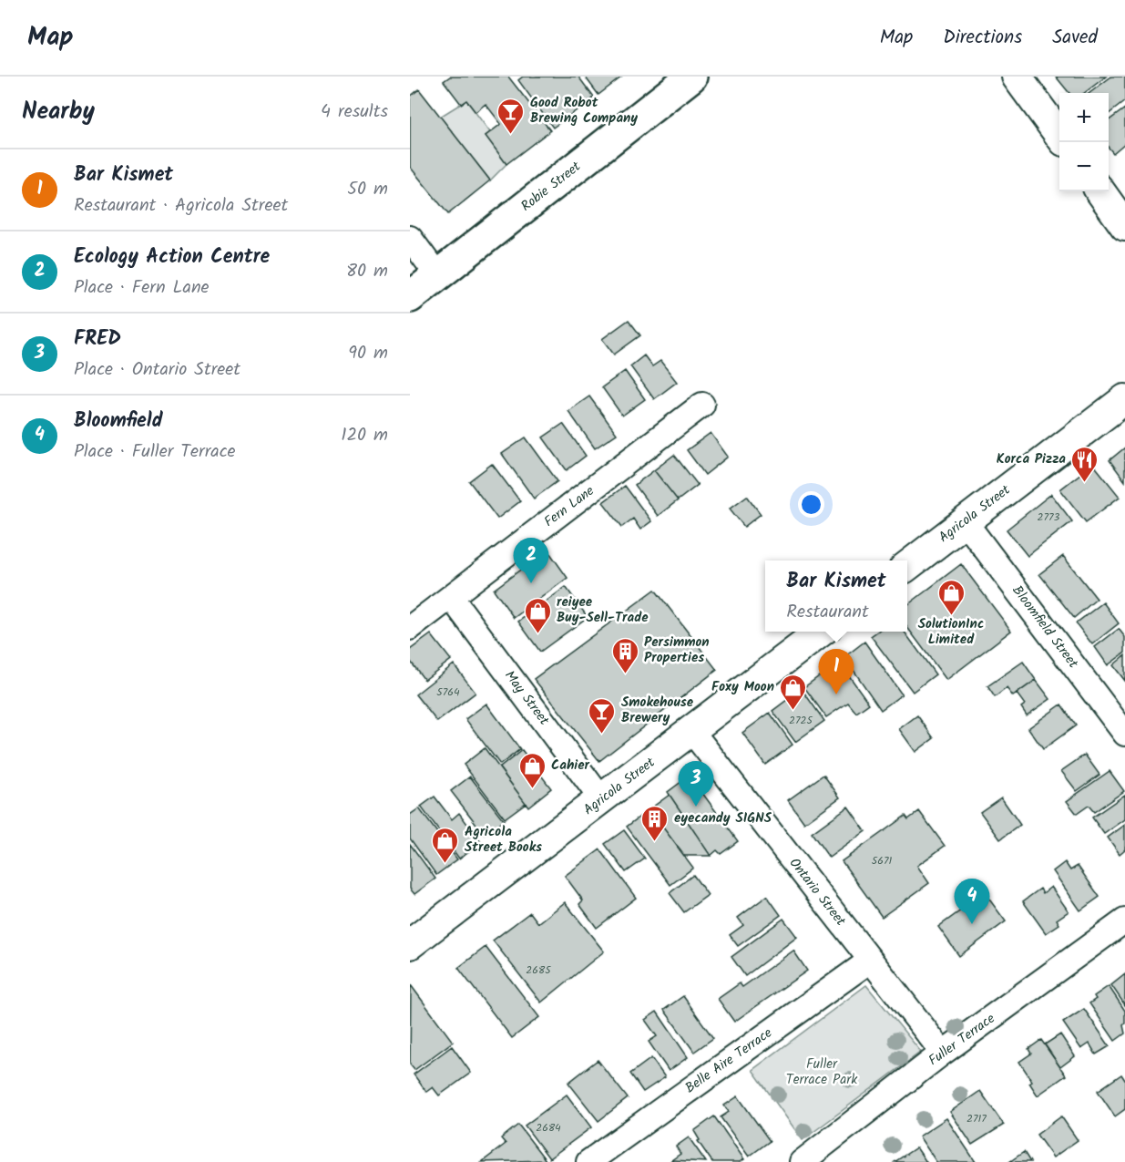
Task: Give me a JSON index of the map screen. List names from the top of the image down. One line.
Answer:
{"streets":{"main road":["Robie Street"],"street":["Fern Lane","Agricola Street","Bloomfield Street","May Street","Ontario Street","Fuller Terrace","Belle Aire Terrace"]},"crossings":[["Fern Lane","May Street"],["Agricola Street","Bloomfield Street"],["Agricola Street","May Street"],["Agricola Street","Ontario Street"],["Ontario Street","Fuller Terrace"],["Ontario Street","Belle Aire Terrace"]],"parks":["Fuller Terrace Park"],"places":{"bar":["Good Robot Brewing Company","Smokehouse Brewery"],"restaurant":["Korca Pizza"],"shop":["SolutionInc Limited","reiyee Buy-Sell-Trade","Foxy Moon","Cahier","Agricola Street Books"],"building":["Persimmon Properties","eyecandy SIGNS"]},"house_numbers":["2773","5764","2725","5671","2685","2717","2684"],"page":{"header":"Map","nav":["Map","Directions","Saved"],"heading":["Nearby","4 results"],"map_buttons":["+","−"],"list":[{"mark":"1","name":"Bar Kismet","note":"Restaurant · Agricola Street","value":"50 m"},{"mark":"2","name":"Ecology Action Centre","note":"Place · Fern Lane","value":"80 m"},{"mark":"3","name":"FRED","note":"Place · Ontario Street","value":"90 m"},{"mark":"4","name":"Bloomfield","note":"Place · Fuller Terrace","value":"120 m"}],"pins":["2","1","3","4"],"popup":["Bar Kismet","Restaurant"]}}
